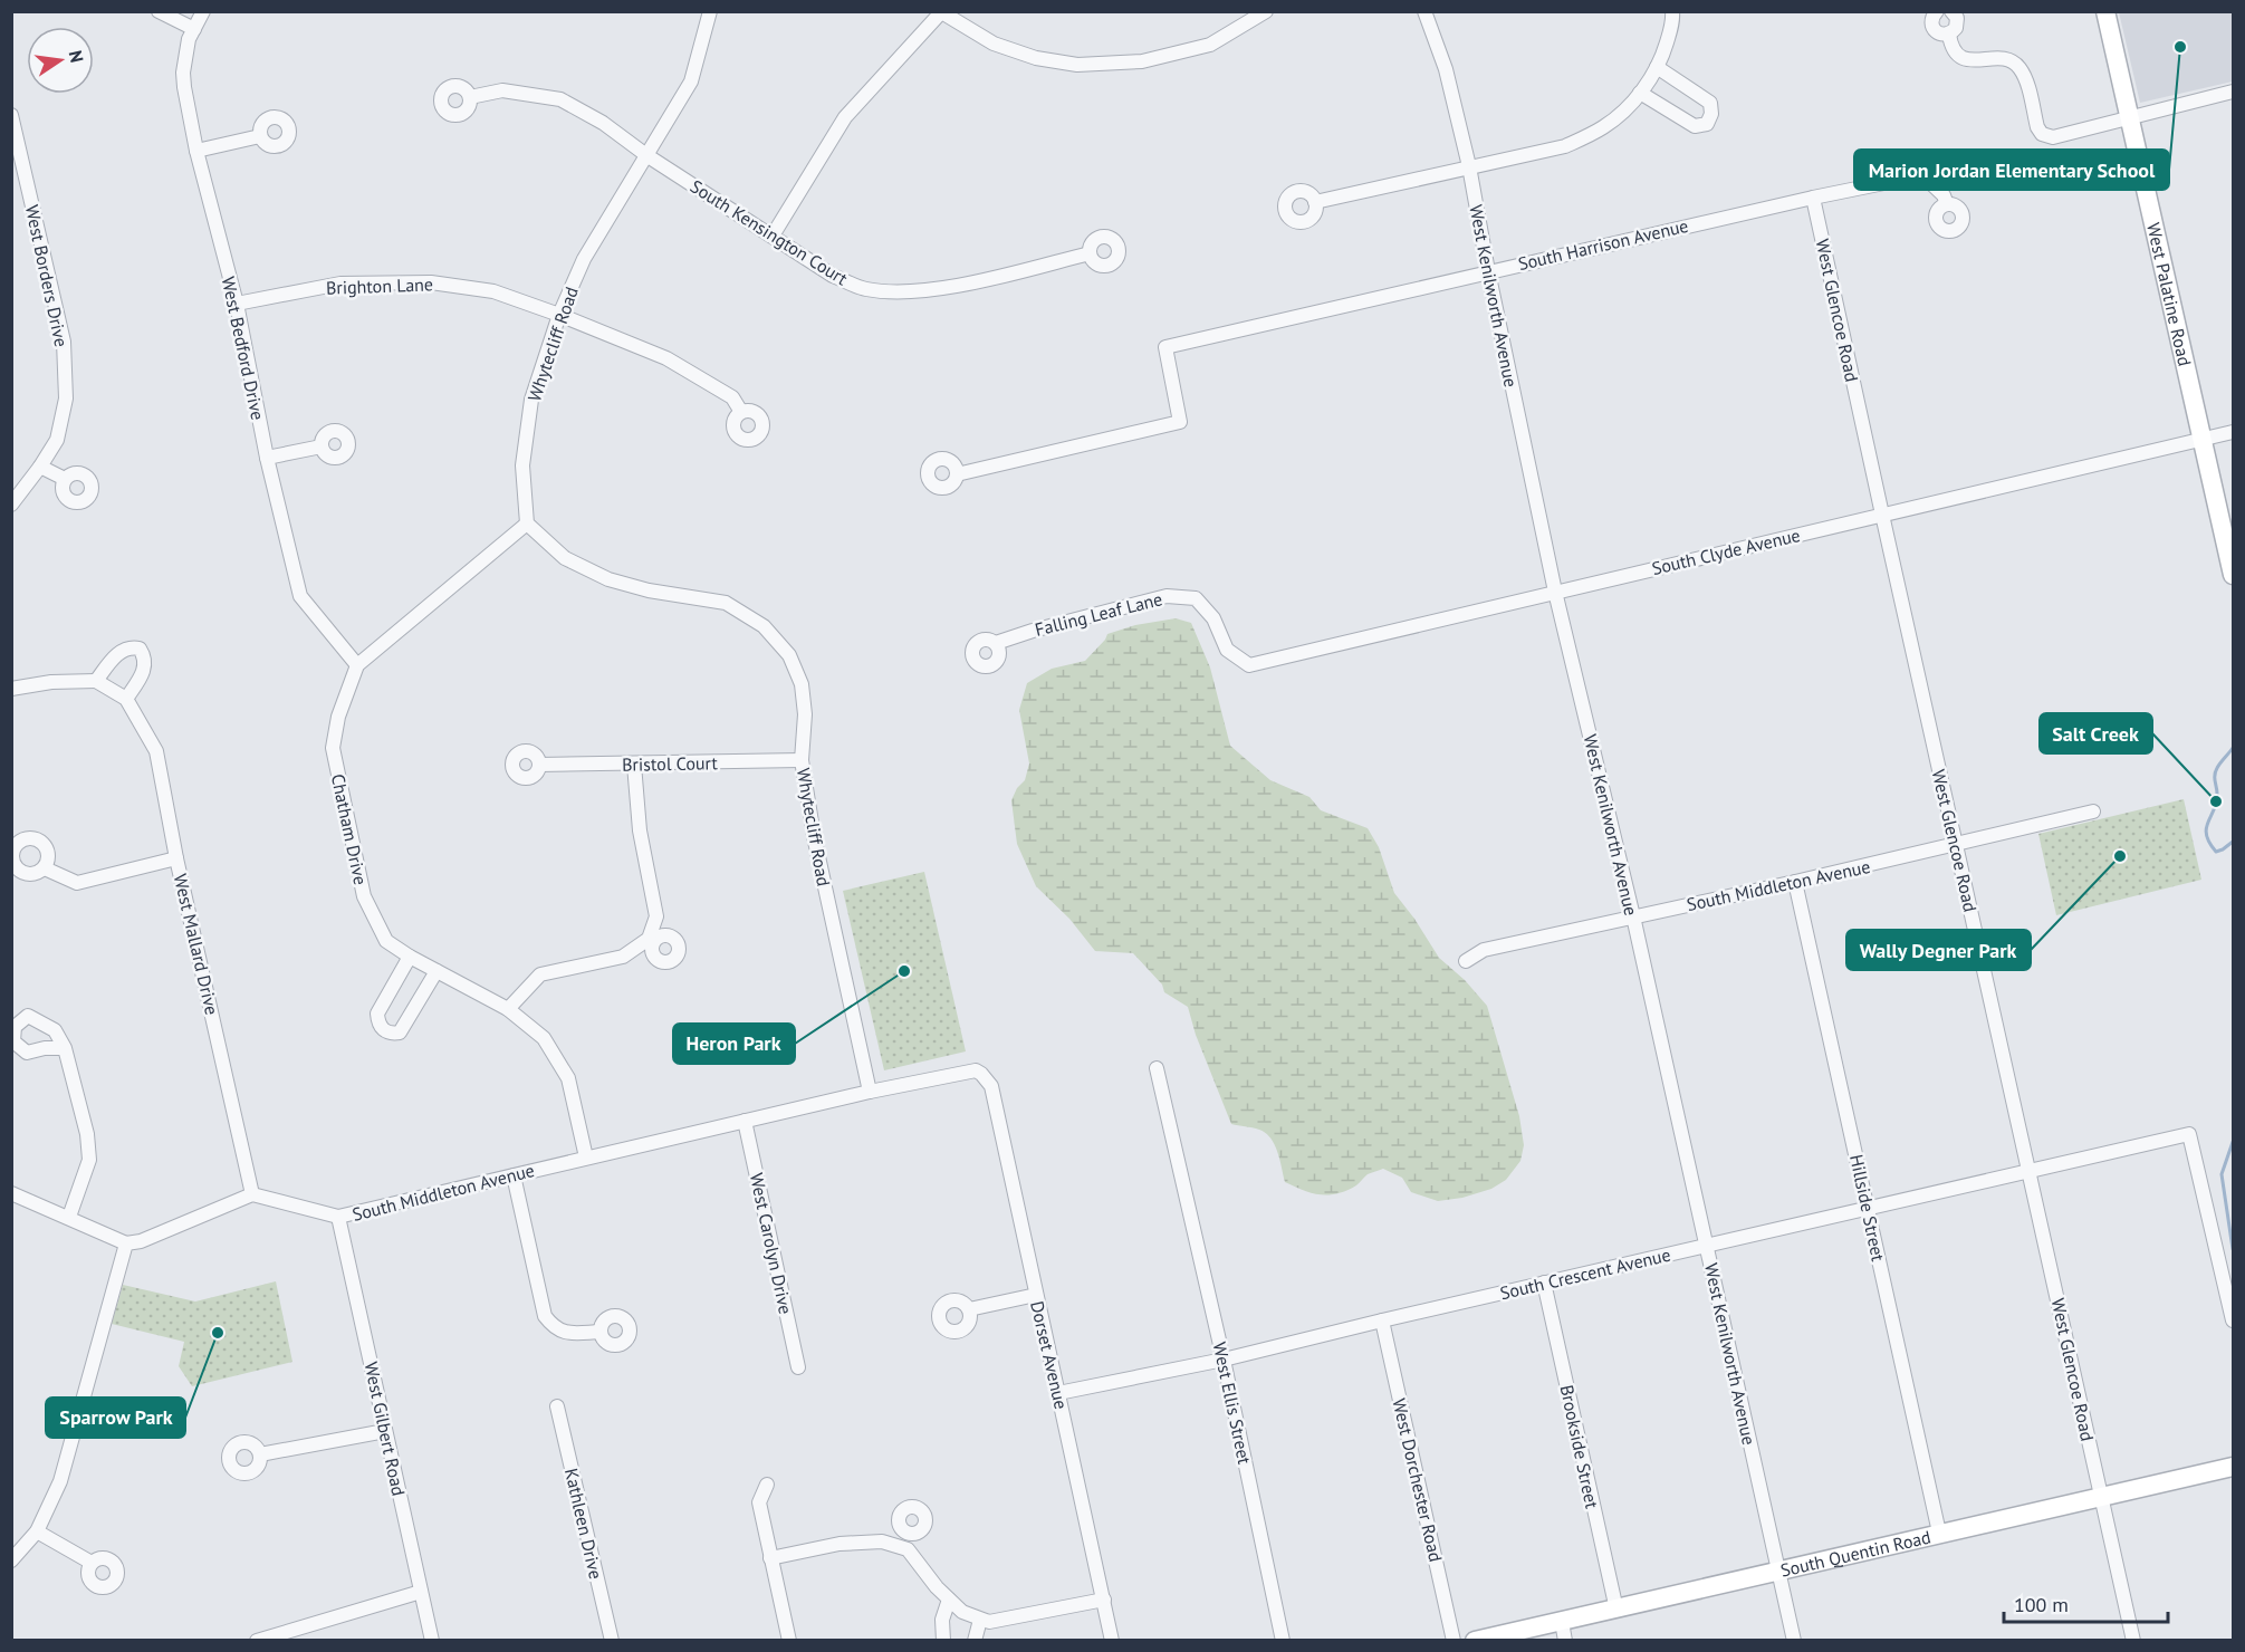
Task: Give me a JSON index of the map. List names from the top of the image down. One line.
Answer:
{"streets":{"main road":["West Palatine Road","South Quentin Road"],"street":["South Kensington Court","South Harrison Avenue","West Borders Drive","Brighton Lane","West Kenilworth Avenue","West Glencoe Road","Whytecliff Road","West Bedford Drive","South Clyde Avenue","Falling Leaf Lane","Bristol Court","Chatham Drive","South Middleton Avenue","West Mallard Drive","Hillside Street","West Carolyn Drive","South Crescent Avenue","Dorset Avenue","West Ellis Street","West Gilbert Road","Brookside Street","West Dorchester Road","Kathleen Drive"]},"crossings":[["South Kensington Court","Whytecliff Road"],["South Harrison Avenue","West Kenilworth Avenue"],["South Harrison Avenue","West Glencoe Road"],["Brighton Lane","Whytecliff Road"],["Brighton Lane","West Bedford Drive"],["West Palatine Road","South Clyde Avenue"],["West Kenilworth Avenue","South Clyde Avenue"],["West Kenilworth Avenue","South Middleton Avenue"],["West Kenilworth Avenue","South Crescent Avenue"],["West Kenilworth Avenue","South Quentin Road"],["West Glencoe Road","South Clyde Avenue"],["West Glencoe Road","South Middleton Avenue"],["West Glencoe Road","South Crescent Avenue"],["West Glencoe Road","South Quentin Road"],["Whytecliff Road","Bristol Court"],["Whytecliff Road","Chatham Drive"],["Whytecliff Road","South Middleton Avenue"],["West Bedford Drive","Chatham Drive"],["South Clyde Avenue","Falling Leaf Lane"],["Chatham Drive","South Middleton Avenue"],["South Middleton Avenue","West Mallard Drive"],["South Middleton Avenue","Hillside Street"],["South Middleton Avenue","West Carolyn Drive"],["South Middleton Avenue","Dorset Avenue"],["South Middleton Avenue","West Gilbert Road"],["Hillside Street","South Crescent Avenue"],["Hillside Street","South Quentin Road"],["South Crescent Avenue","Dorset Avenue"],["South Crescent Avenue","West Ellis Street"],["South Crescent Avenue","Brookside Street"],["South Crescent Avenue","West Dorchester Road"],["Brookside Street","South Quentin Road"]],"places":["Marion Jordan Elementary School","Salt Creek","Wally Degner Park","Heron Park","Sparrow Park"],"scale_bar":"100 m","north":"right"}
